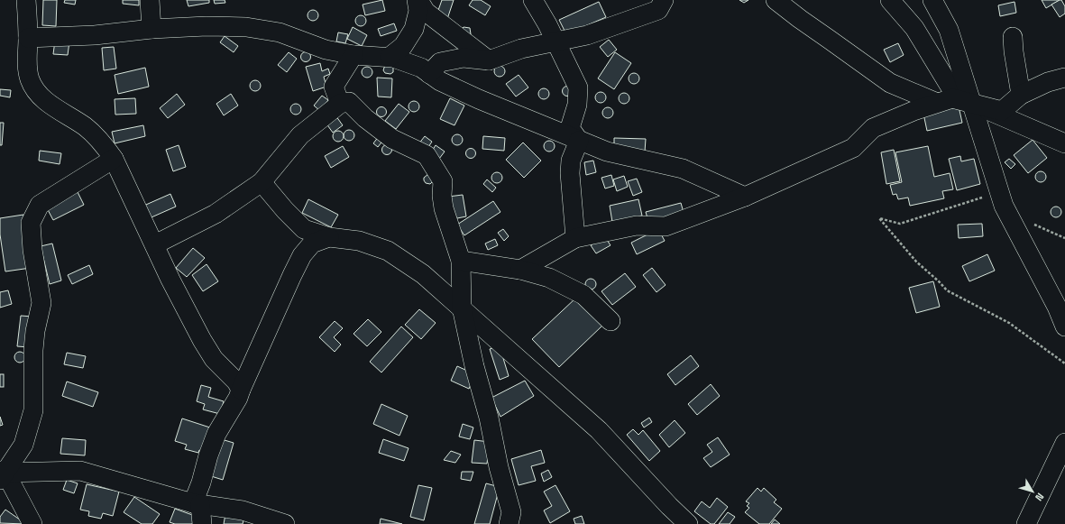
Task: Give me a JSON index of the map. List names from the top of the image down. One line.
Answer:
{"north":"bottom right"}
